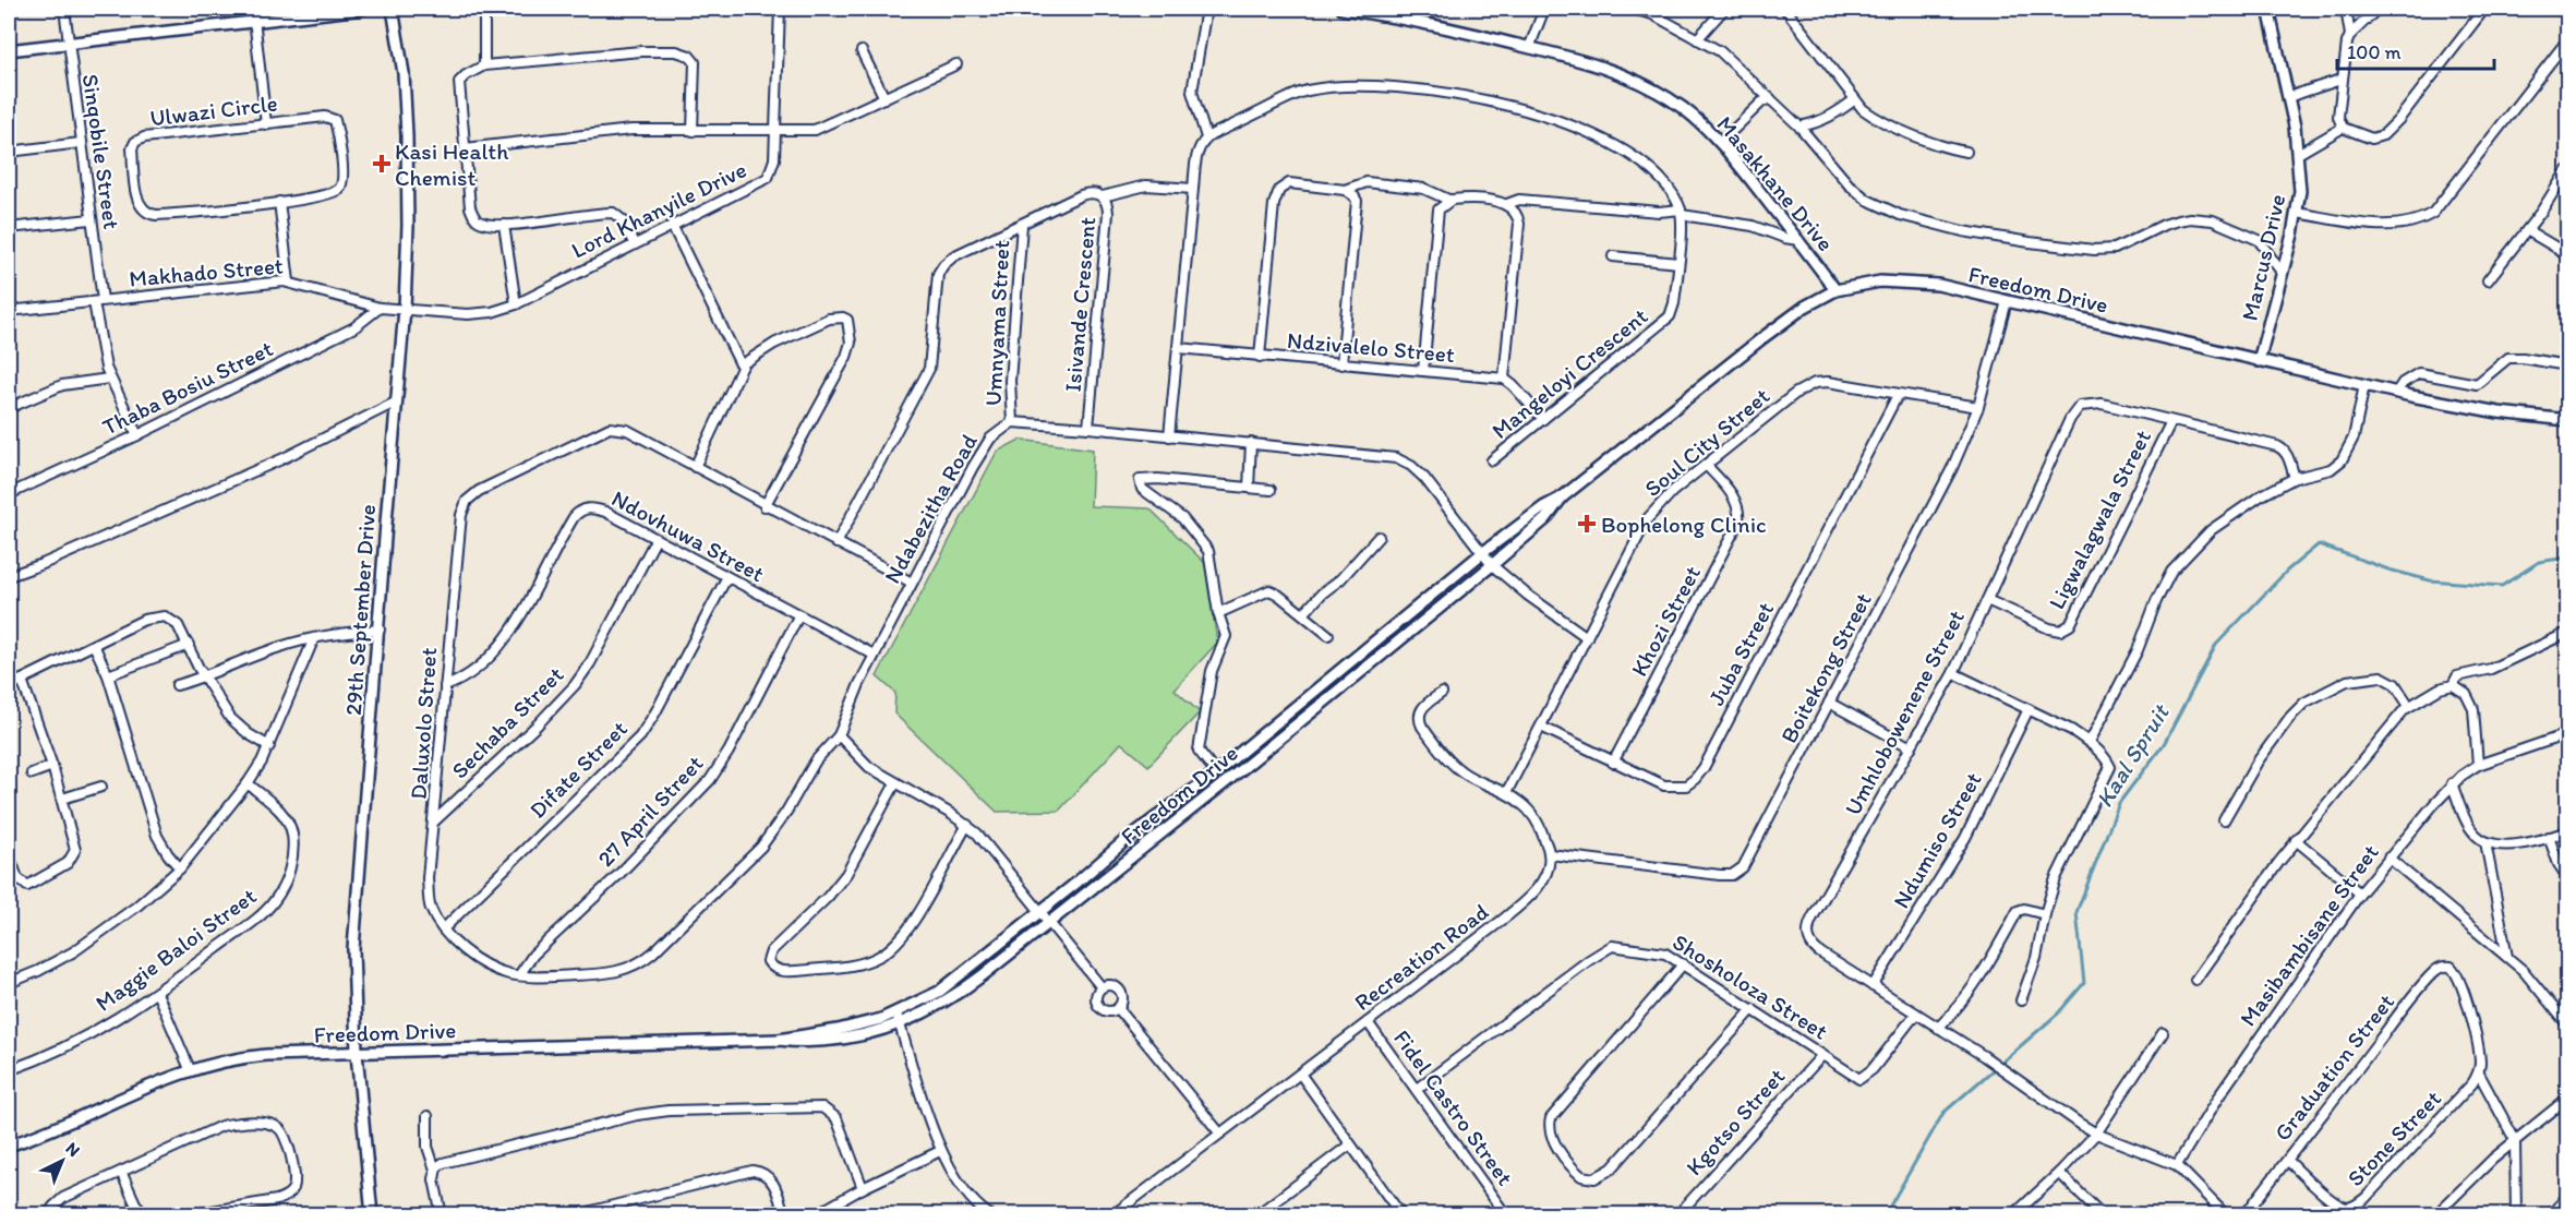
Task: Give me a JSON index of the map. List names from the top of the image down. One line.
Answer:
{"streets":{"street":["Ulwazi Circle","Sinqobile Street","Masakhane Drive","Lord Khanyile Drive","Marcus Drive","Makhado Street","Freedom Drive","Isivande Crescent","Umnyama Street","Ndzivalelo Street","Mangeloyi Crescent","Thaba Bosiu Street","Soul City Street","Ndabezitha Road","Ligwalagwala Street","Ndovhuwa Street","29th September Drive","Khozi Street","Juba Street","Boitekong Street","Umhlobowenene Street","Sechaba Street","Daluxolo Street","Difate Street","27 April Street","Ndumiso Street","Masibambisane Street","Maggie Baloi Street","Recreation Road","Shosholoza Street","Graduation Street","Fidel Castro Street","Kgotso Street","Stone Street"]},"crossings":[["Sinqobile Street","Makhado Street"],["Sinqobile Street","Thaba Bosiu Street"],["Masakhane Drive","Freedom Drive"],["Lord Khanyile Drive","Makhado Street"],["Lord Khanyile Drive","29th September Drive"],["Marcus Drive","Freedom Drive"],["Makhado Street","Thaba Bosiu Street"],["Makhado Street","29th September Drive"],["Freedom Drive","29th September Drive"],["Freedom Drive","Boitekong Street"],["Isivande Crescent","Umnyama Street"],["Isivande Crescent","Daluxolo Street"],["Umnyama Street","Ndabezitha Road"],["Soul City Street","Khozi Street"],["Soul City Street","Juba Street"],["Soul City Street","Boitekong Street"],["Ndabezitha Road","Ndovhuwa Street"],["Ndabezitha Road","Daluxolo Street"],["Ligwalagwala Street","Umhlobowenene Street"],["Ndovhuwa Street","Sechaba Street"],["Ndovhuwa Street","Daluxolo Street"],["Ndovhuwa Street","Difate Street"],["Ndovhuwa Street","27 April Street"],["Khozi Street","Juba Street"],["Boitekong Street","Recreation Road"],["Umhlobowenene Street","Ndumiso Street"],["Umhlobowenene Street","Masibambisane Street"],["Umhlobowenene Street","Shosholoza Street"],["Sechaba Street","Daluxolo Street"],["Daluxolo Street","Difate Street"],["Daluxolo Street","27 April Street"],["Recreation Road","Fidel Castro Street"],["Shosholoza Street","Fidel Castro Street"],["Shosholoza Street","Kgotso Street"],["Graduation Street","Stone Street"]],"water":["Kaal Spruit"],"places":{"health":["Kasi Health Chemist","Bophelong Clinic"]},"scale_bar":"100 m","north":"top right"}
